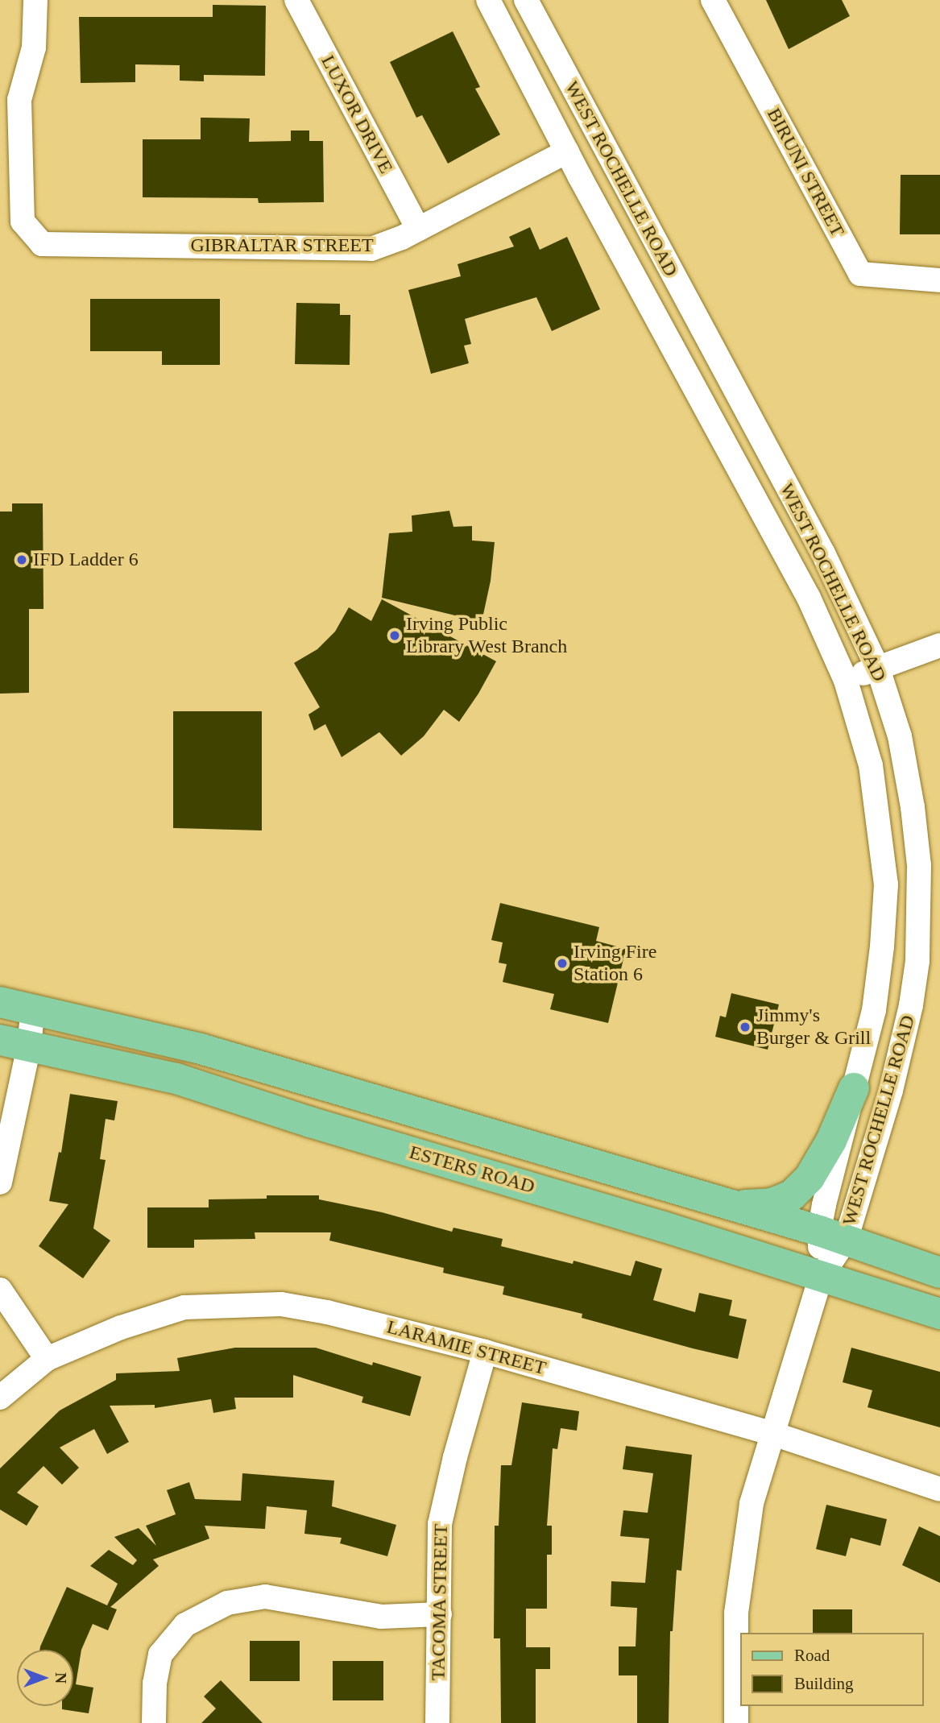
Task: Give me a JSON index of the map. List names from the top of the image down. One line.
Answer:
{"streets":{"main road":["ESTERS ROAD"],"street":["LUXOR DRIVE","BIRUNI STREET","WEST ROCHELLE ROAD","GIBRALTAR STREET","LARAMIE STREET","TACOMA STREET"]},"crossings":[["LUXOR DRIVE","GIBRALTAR STREET"],["WEST ROCHELLE ROAD","GIBRALTAR STREET"],["WEST ROCHELLE ROAD","ESTERS ROAD"],["WEST ROCHELLE ROAD","LARAMIE STREET"],["LARAMIE STREET","TACOMA STREET"]],"places":["IFD Ladder 6","Irving Public Library West Branch","Irving Fire Station 6","Jimmy's Burger & Grill"],"legend":["Road","Building"],"north":"right"}
